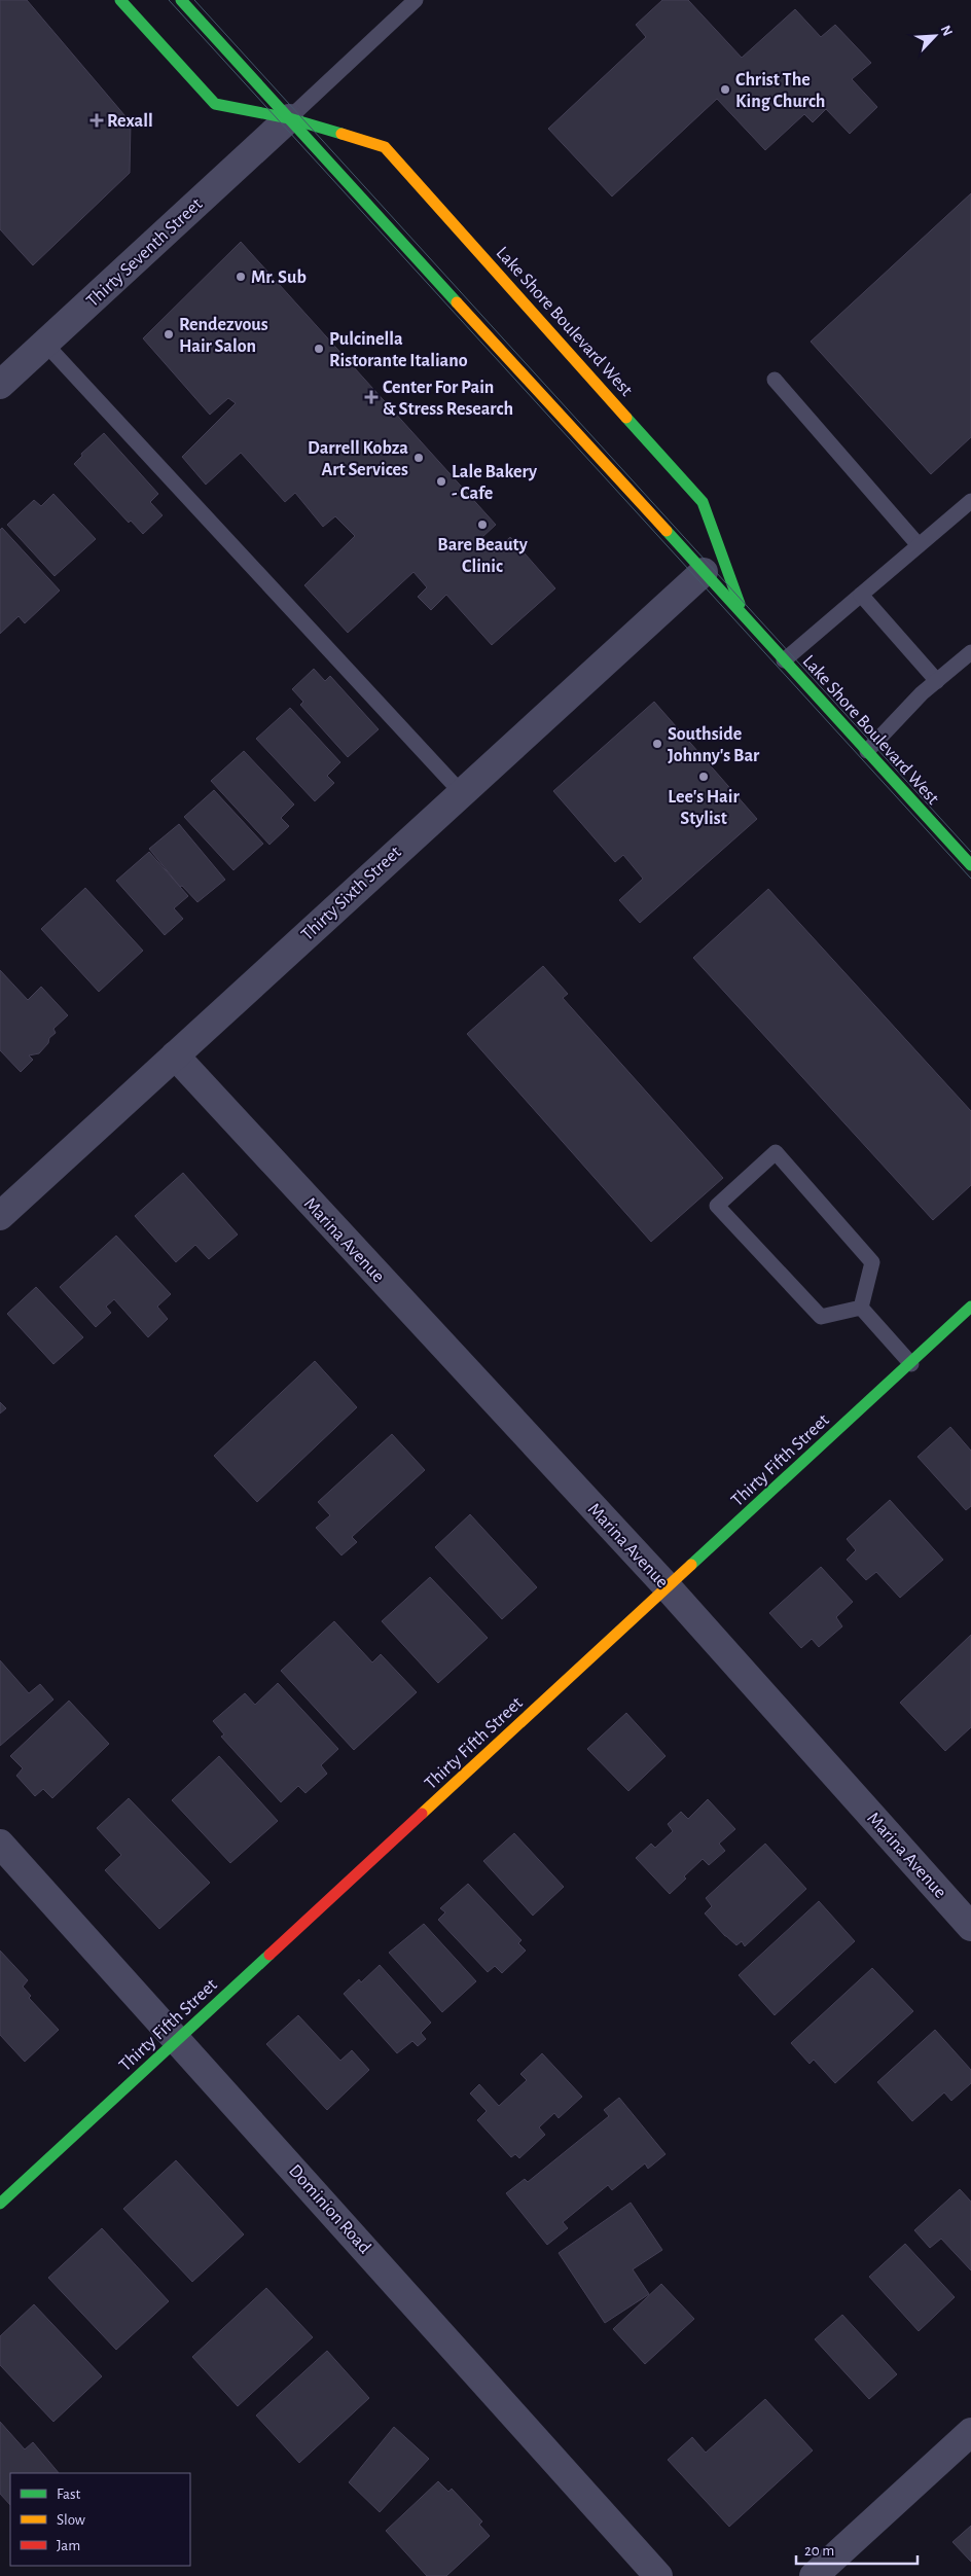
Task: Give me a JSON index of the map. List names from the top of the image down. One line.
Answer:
{"streets":{"main road":["Lake Shore Boulevard West","Thirty Fifth Street"],"street":["Thirty Seventh Street","Thirty Sixth Street","Marina Avenue","Dominion Road"]},"crossings":[["Thirty Seventh Street","Lake Shore Boulevard West"],["Lake Shore Boulevard West","Thirty Sixth Street"],["Thirty Sixth Street","Marina Avenue"],["Marina Avenue","Thirty Fifth Street"],["Thirty Fifth Street","Dominion Road"]],"places":{"other":["Christ The King Church","Mr. Sub","Rendezvous Hair Salon","Pulcinella Ristorante Italiano","Darrell Kobza Art Services","Lale Bakery - Cafe","Bare Beauty Clinic","Southside Johnny's Bar","Lee's Hair Stylist"],"health":["Rexall","Center For Pain & Stress Research"]},"legend":["Fast","Slow","Jam"],"scale_bar":"20 m","north":"top right"}
